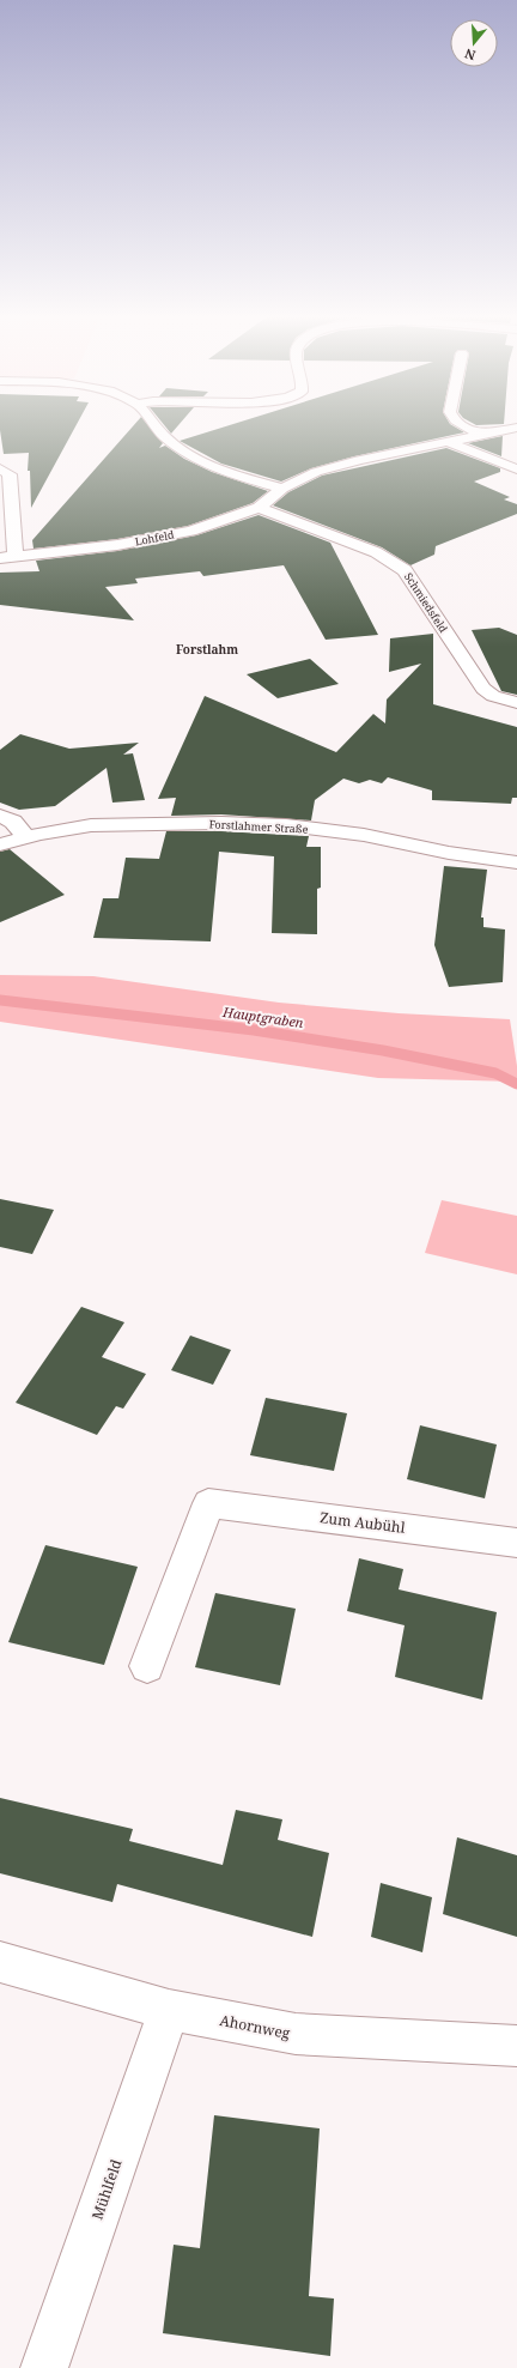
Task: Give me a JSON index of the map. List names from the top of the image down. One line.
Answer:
{"streets":{"street":["Lohfeld","Schmiedsfeld","Forstlahmer Straße","Zum Aubühl","Ahornweg","Mühlfeld"]},"crossings":[["Lohfeld","Schmiedsfeld"],["Ahornweg","Mühlfeld"]],"districts":["Forstlahm"],"water":["Hauptgraben"],"north":"bottom"}
